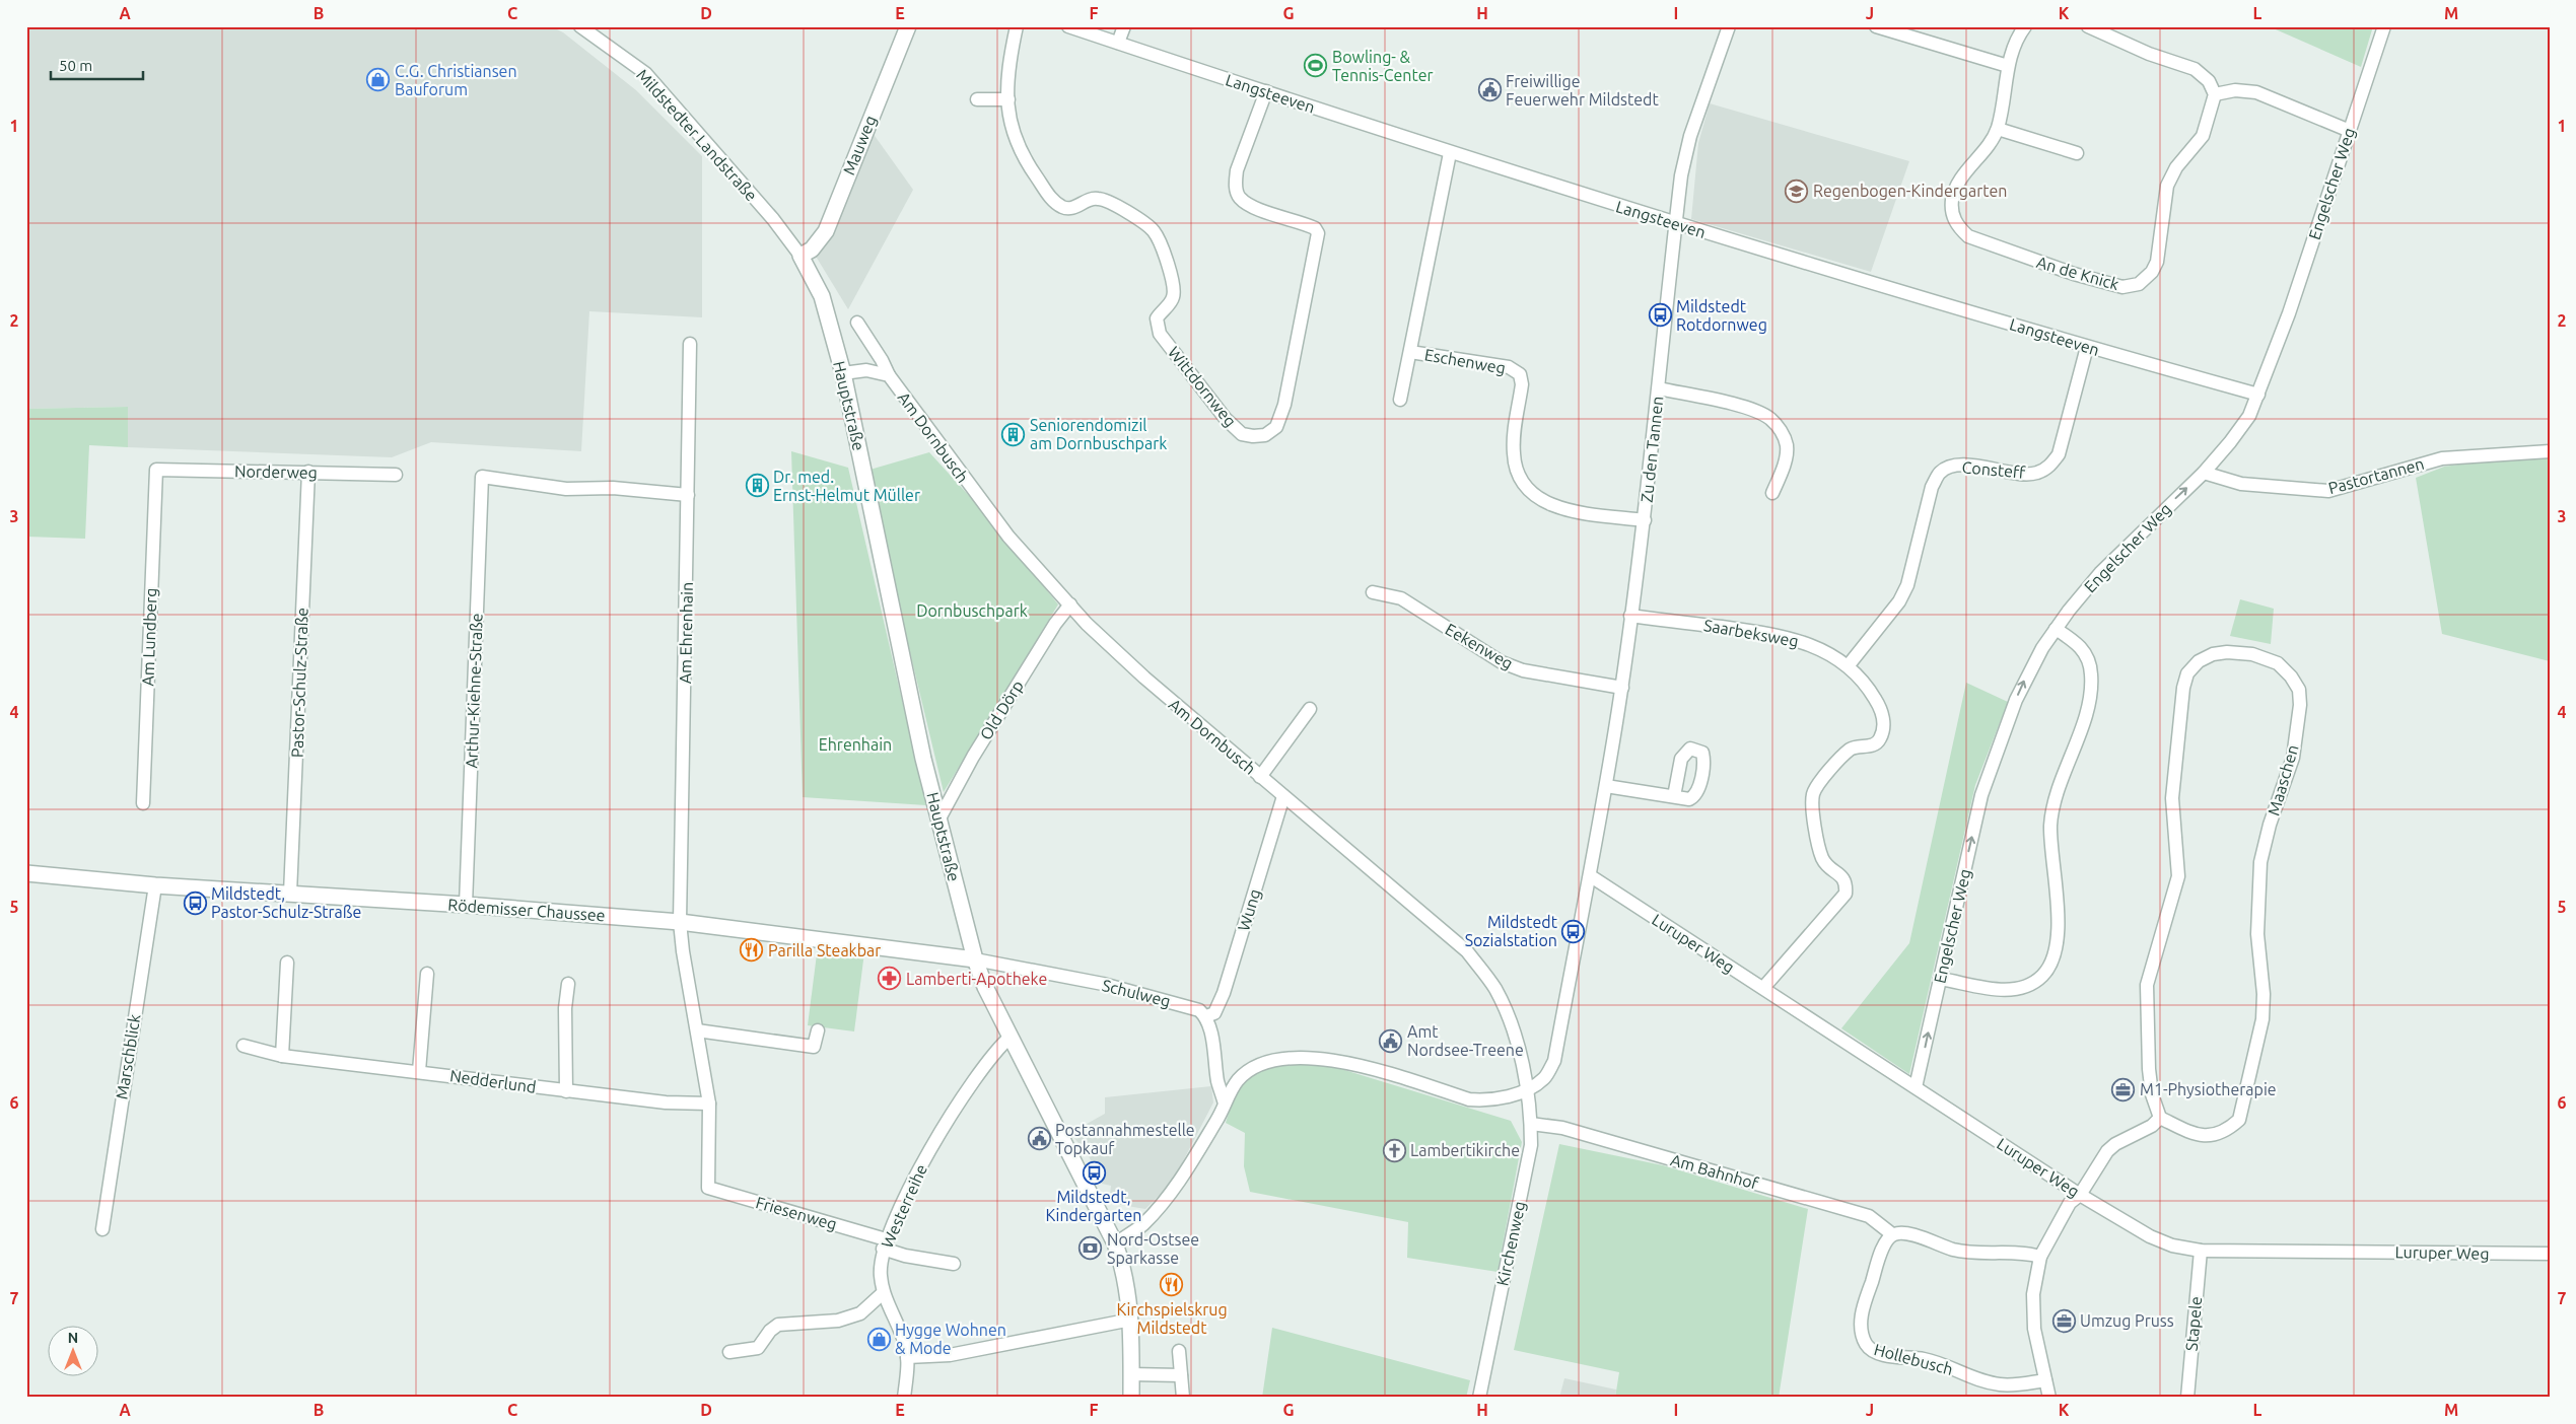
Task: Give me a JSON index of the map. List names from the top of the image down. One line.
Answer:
{"streets":{"street":["Langsteeven","Mildstedter Landstraße","Mauweg","Engelscher Weg","An de Knick","Eschenweg","Wittdornweg","Hauptstraße","Am Dornbusch","Zu den Tannen","Consteff","Norderweg","Pastortannen","Am Ehrenhain","Saarbeksweg","Am Lundberg","Eekenweg","Pastor-Schulz-Straße","Arthur-Kiehne-Straße","Old Dörp","Maaschen","Rödemisser Chaussee","Wung","Luruper Weg","Schulweg","Marschblick","Nedderlund","Am Bahnhof","Westerreihe","Friesenweg","Kirchenweg","Stapele","Hollebusch"]},"crossings":[["Langsteeven","Engelscher Weg"],["Langsteeven","Eschenweg"],["Langsteeven","Wittdornweg"],["Langsteeven","Zu den Tannen"],["Langsteeven","Consteff"],["Mildstedter Landstraße","Mauweg"],["Mildstedter Landstraße","Hauptstraße"],["Mauweg","Hauptstraße"],["Engelscher Weg","Pastortannen"],["Engelscher Weg","Luruper Weg"],["Eschenweg","Zu den Tannen"],["Hauptstraße","Am Dornbusch"],["Hauptstraße","Old Dörp"],["Hauptstraße","Rödemisser Chaussee"],["Hauptstraße","Schulweg"],["Hauptstraße","Westerreihe"],["Am Dornbusch","Old Dörp"],["Am Dornbusch","Wung"],["Am Dornbusch","Kirchenweg"],["Zu den Tannen","Saarbeksweg"],["Zu den Tannen","Eekenweg"],["Zu den Tannen","Luruper Weg"],["Consteff","Saarbeksweg"],["Norderweg","Am Lundberg"],["Norderweg","Pastor-Schulz-Straße"],["Am Ehrenhain","Arthur-Kiehne-Straße"],["Am Ehrenhain","Rödemisser Chaussee"],["Am Ehrenhain","Nedderlund"],["Am Ehrenhain","Friesenweg"],["Saarbeksweg","Luruper Weg"],["Pastor-Schulz-Straße","Rödemisser Chaussee"],["Arthur-Kiehne-Straße","Rödemisser Chaussee"],["Rödemisser Chaussee","Schulweg"],["Rödemisser Chaussee","Marschblick"],["Wung","Schulweg"],["Luruper Weg","Stapele"],["Am Bahnhof","Kirchenweg"],["Am Bahnhof","Hollebusch"],["Westerreihe","Friesenweg"]],"one_way":["Engelscher Weg"],"parks":["Dornbuschpark","Ehrenhain"],"places":{"sports":["Bowling- & Tennis-Center"],"shop":["C.G. Christiansen Bauforum","Hygge Wohnen & Mode"],"public building":["Freiwillige Feuerwehr Mildstedt","Amt Nordsee-Treene","Postannahmestelle Topkauf"],"school or university":["Regenbogen-Kindergarten"],"bus stop":["Mildstedt Rotdornweg","Mildstedt, Pastor-Schulz-Straße","Mildstedt Sozialstation","Mildstedt, Kindergarten"],"building":["Seniorendomizil am Dornbuschpark","Dr. med. Ernst-Helmut Müller"],"restaurant":["Parilla Steakbar","Kirchspielskrug Mildstedt"],"pharmacy":["Lamberti-Apotheke"],"office":["M1-Physiotherapie","Umzug Pruss"],"church":["Lambertikirche"],"bank":["Nord-Ostsee Sparkasse"]},"scale_bar":"50 m","north":"top","grid":{"columns":["A","B","C","D","E","F","G","H","I","J","K","L","M"],"rows":["1","2","3","4","5","6","7"]}}
